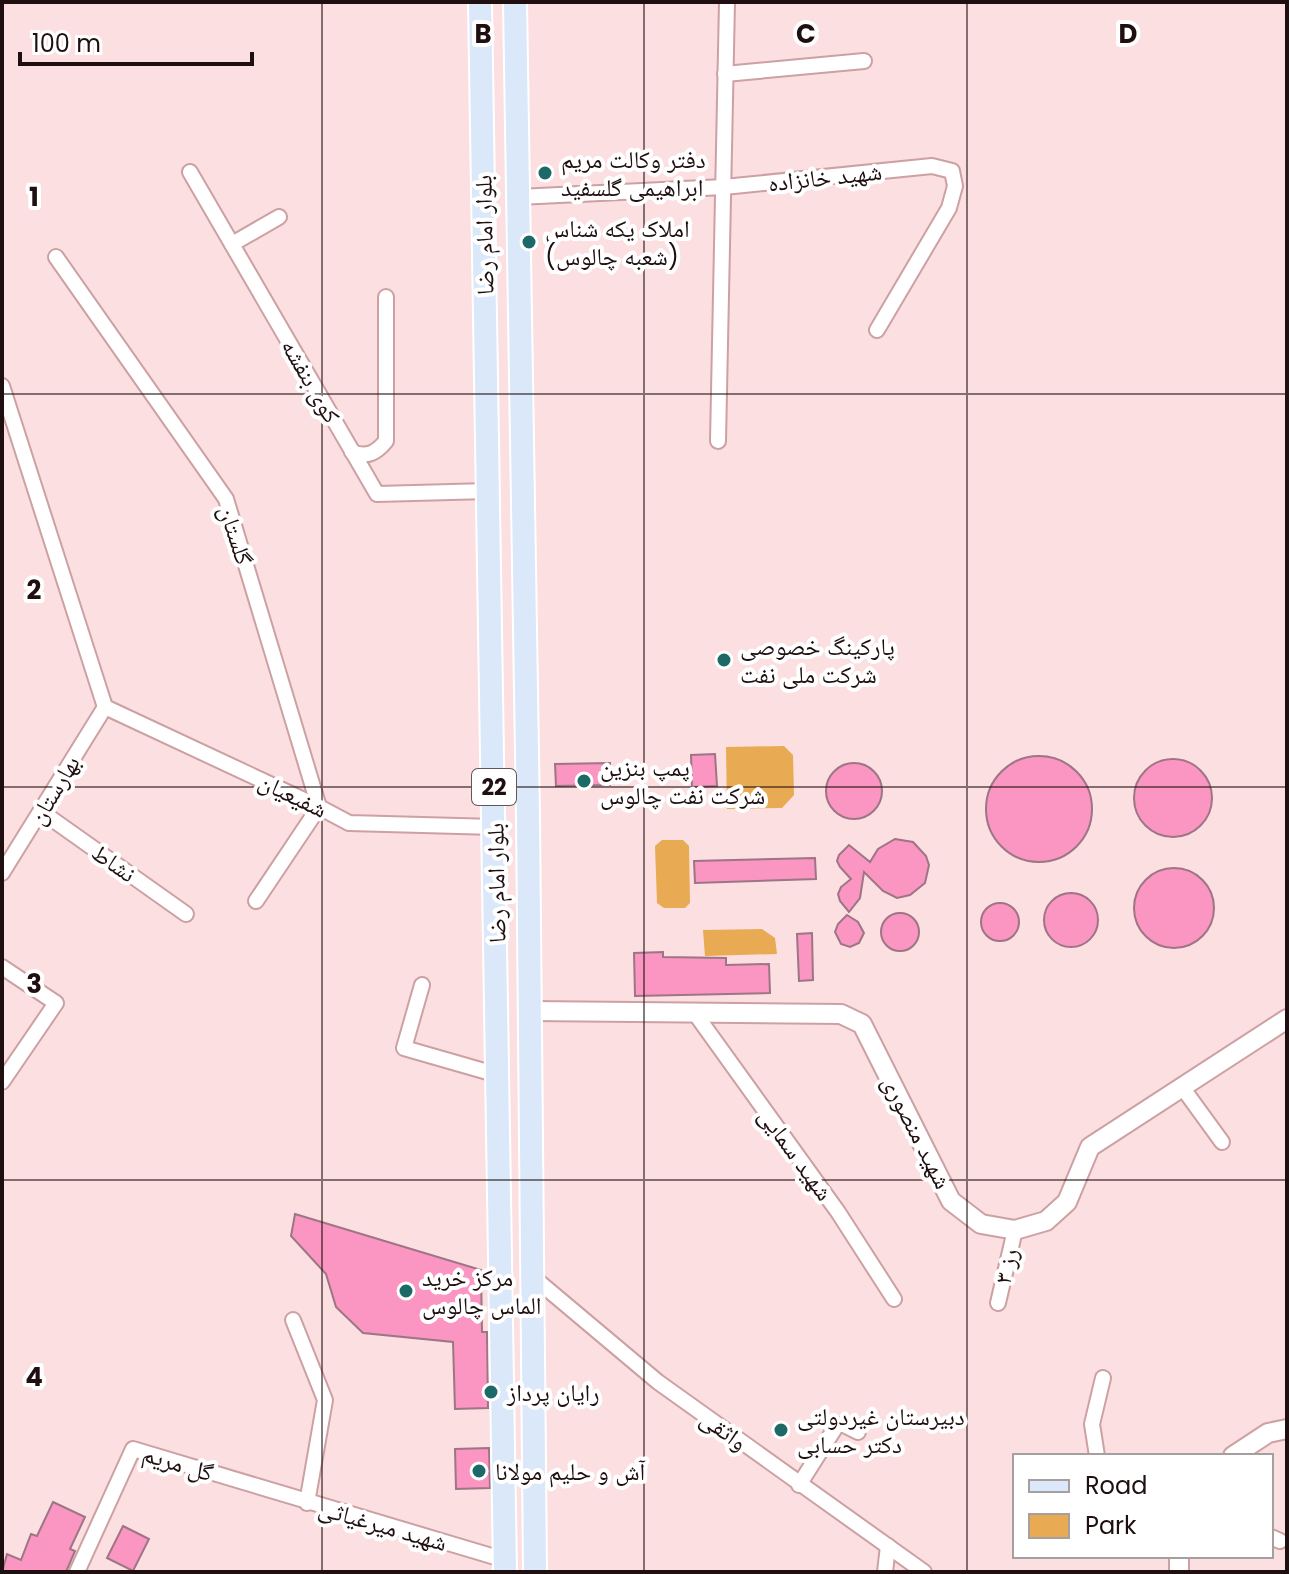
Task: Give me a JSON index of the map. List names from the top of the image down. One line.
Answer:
{"streets":{"main road":["بلوار امام رضا","22"],"street":["شهید خانزاده","کوی بنفشه","گلستان","بهارستان","شفیعیان","نشاط","شهید منصوری","شهید سمایی","رز ۳","واثقی","گل مریم","شهید میرغیاثی"]},"crossings":[["شهید خانزاده","بلوار امام رضا"],["بلوار امام رضا","کوی بنفشه"],["بلوار امام رضا","شفیعیان"],["بلوار امام رضا","شهید منصوری"],["بلوار امام رضا","واثقی"],["بلوار امام رضا","شهید میرغیاثی"],["گلستان","شفیعیان"],["بهارستان","شفیعیان"],["بهارستان","نشاط"],["شهید منصوری","شهید سمایی"],["شهید منصوری","رز ۳"],["گل مریم","شهید میرغیاثی"]],"places":["دفتر وکالت مریم ابراهیمی گلسفید","املاک یکه شناس (شعبه چالوس)","پارکینگ خصوصی شرکت ملی نفت","پمپ بنزین شرکت نفت چالوس","مرکز خرید الماس چالوس","رایان پرداز","دبیرستان غیردولتی دکتر حسابی","آش و حلیم مولانا"],"legend":["Road","Park"],"scale_bar":"100 m","grid":{"columns":["B","C","D"],"rows":["1","2","3","4"]}}
